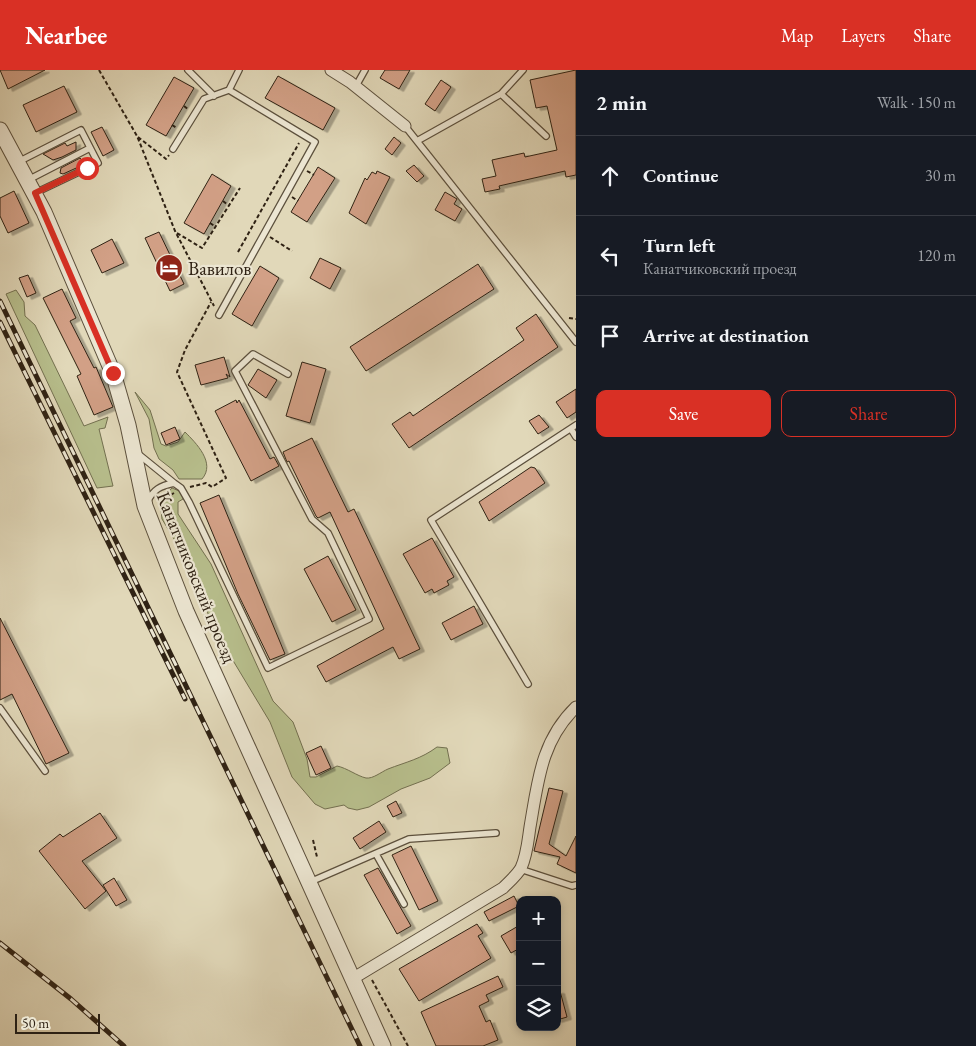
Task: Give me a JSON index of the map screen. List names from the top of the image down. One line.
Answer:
{"streets":{"street":["Канатчиковский проезд"]},"places":{"hotel":["Вавилов"]},"scale_bar":"50 m","page":{"header":"Nearbee","nav":["Map","Layers","Share"],"heading":["2 min","Walk · 150 m"],"list":[["Continue","30 m"],["Turn left","Канатчиковский проезд","120 m"],"Arrive at destination"],"buttons":["Save","Share"],"map_buttons":["+","−"],"scale":"50 m"}}
